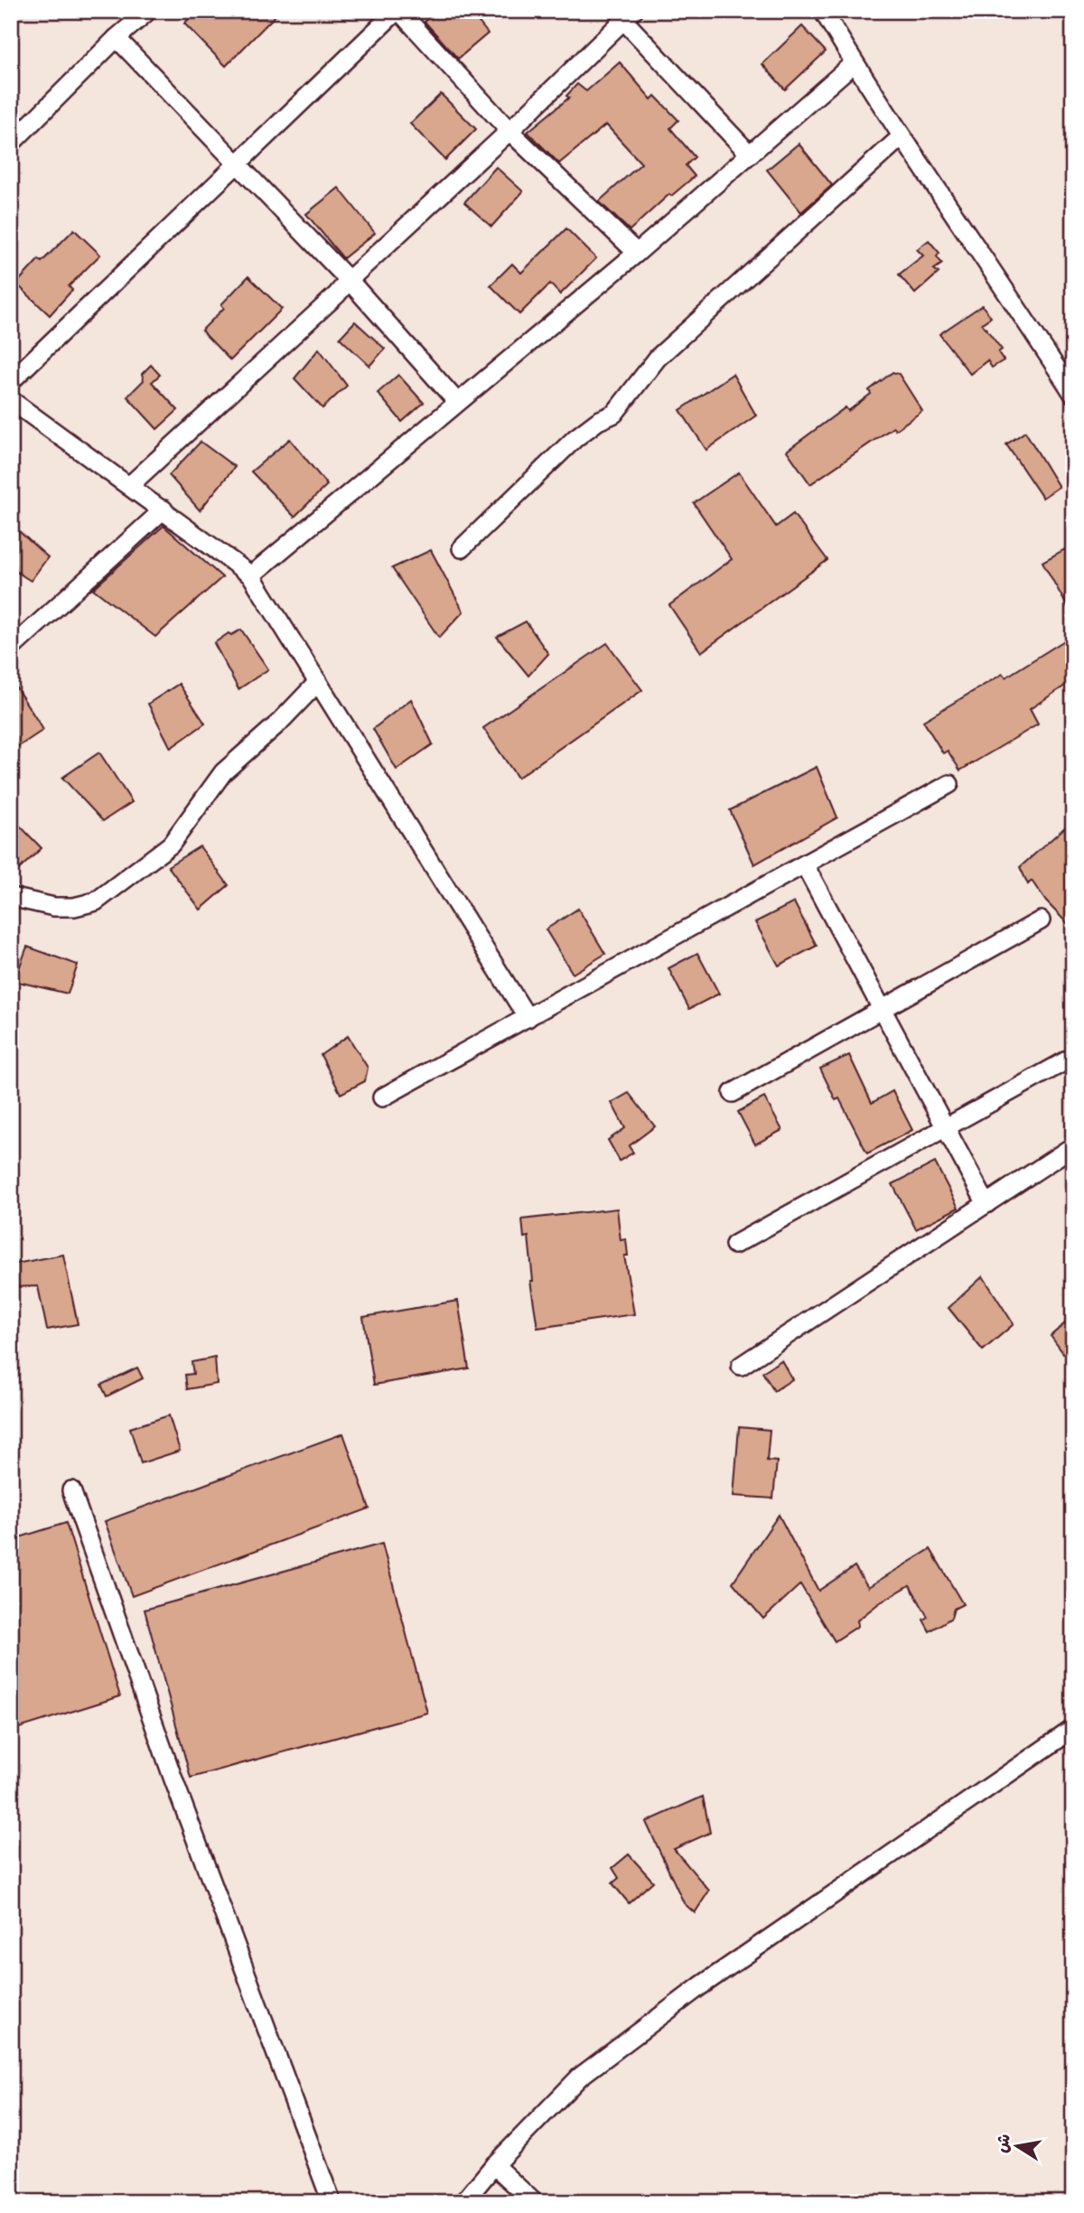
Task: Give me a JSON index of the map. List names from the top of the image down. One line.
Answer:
{"north":"left"}
